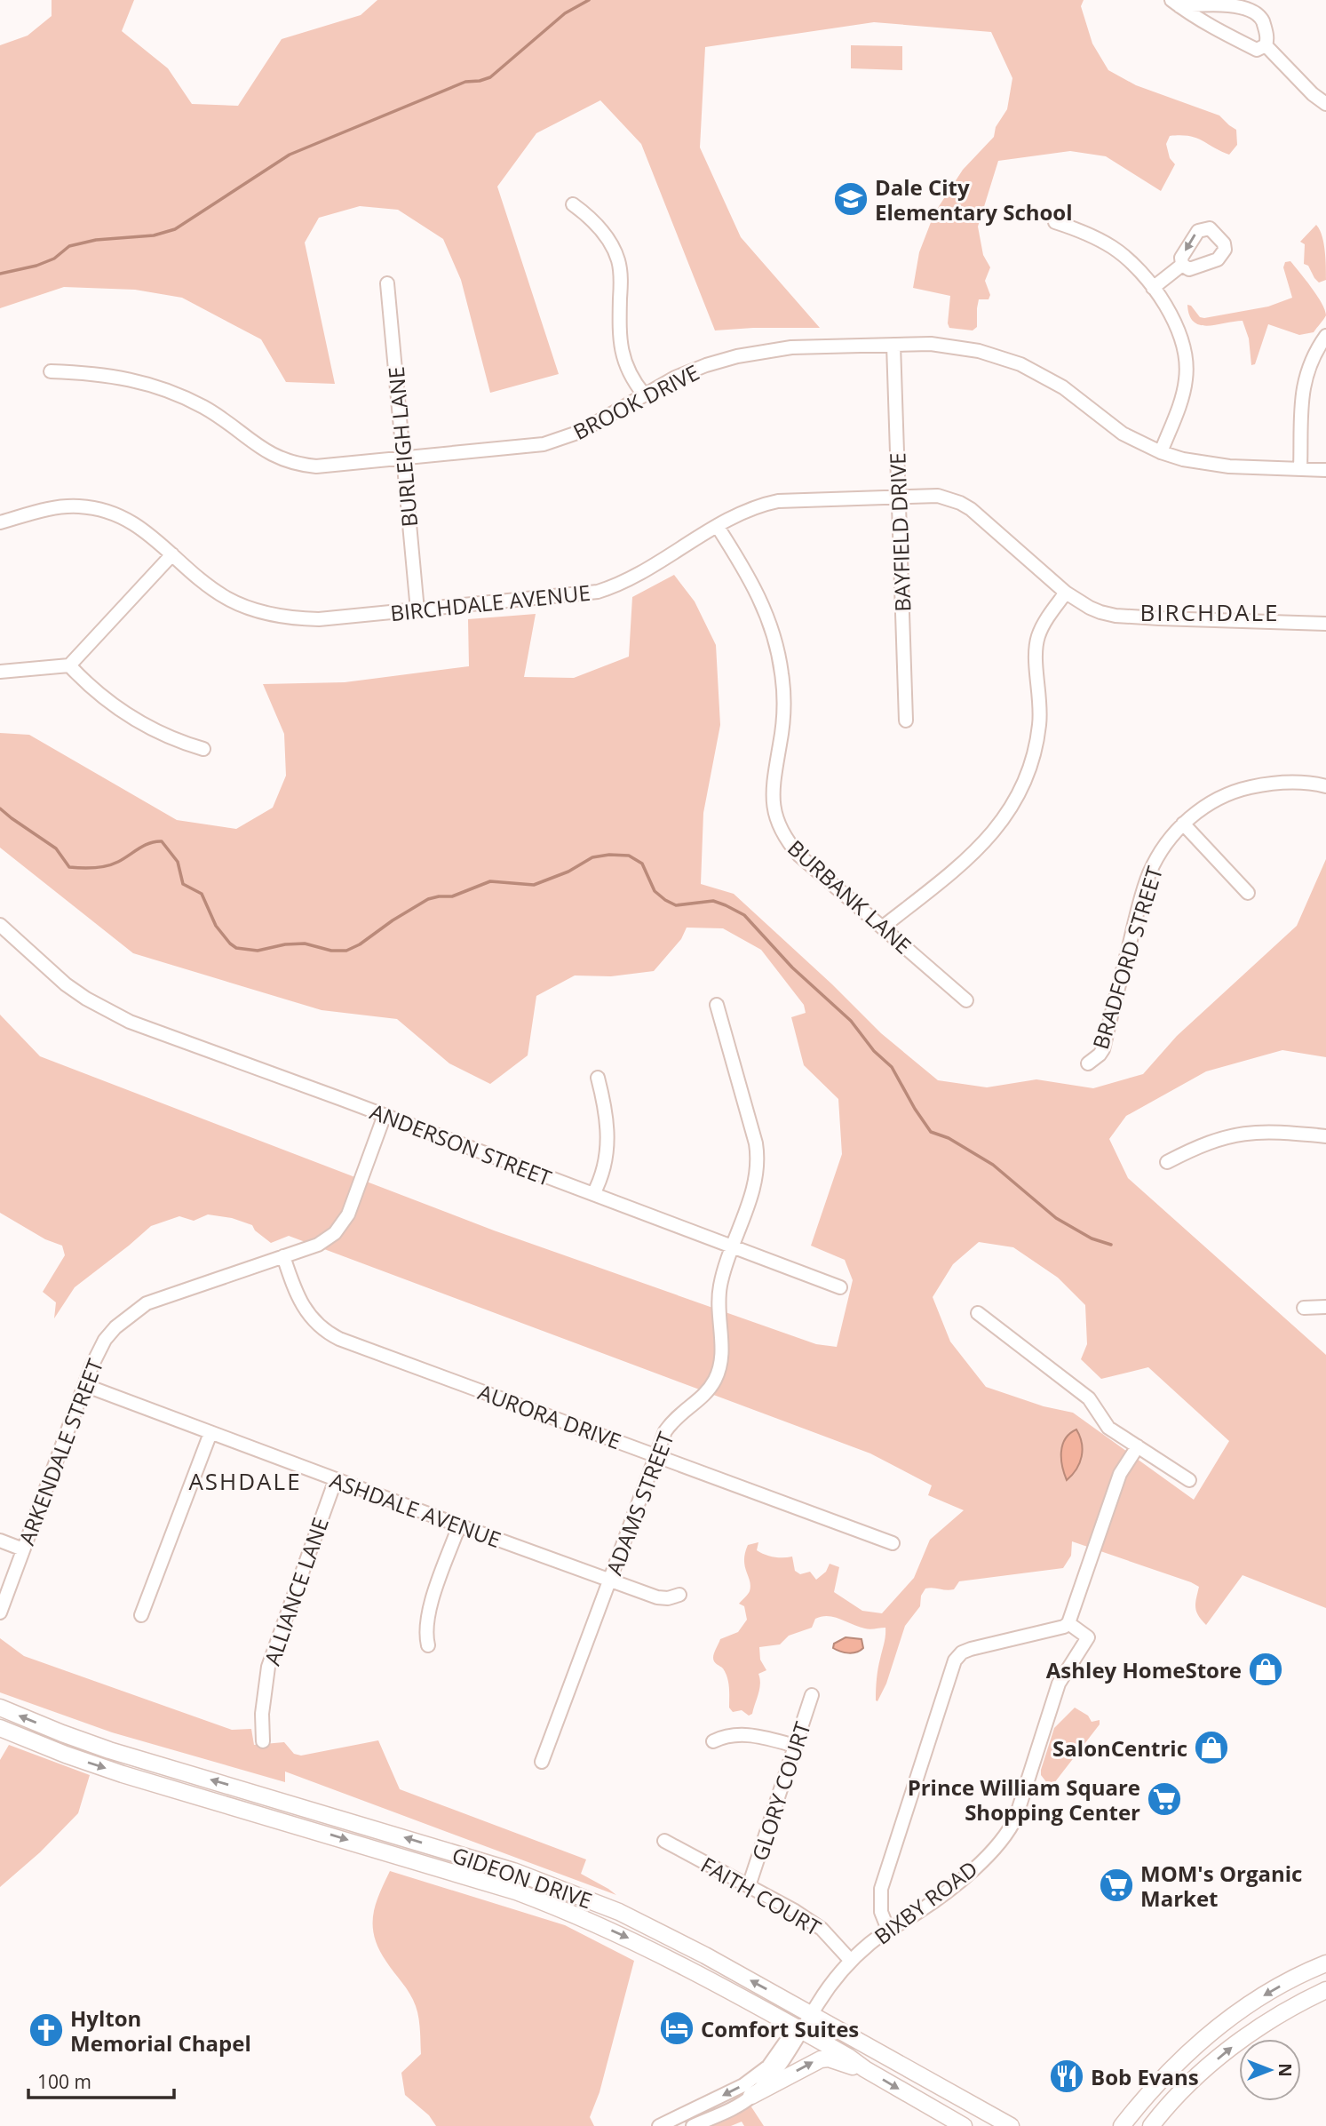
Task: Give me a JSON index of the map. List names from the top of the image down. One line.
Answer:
{"streets":{"main road":["GIDEON DRIVE"],"street":["BROOK DRIVE","BURLEIGH LANE","BAYFIELD DRIVE","BIRCHDALE AVENUE","BURBANK LANE","BRADFORD STREET","ANDERSON STREET","AURORA DRIVE","ARKENDALE STREET","ADAMS STREET","ASHDALE AVENUE","ALLIANCE LANE","GLORY COURT","FAITH COURT","BIXBY ROAD"]},"crossings":[["BROOK DRIVE","BURLEIGH LANE"],["BROOK DRIVE","BAYFIELD DRIVE"],["BURLEIGH LANE","BIRCHDALE AVENUE"],["BAYFIELD DRIVE","BIRCHDALE AVENUE"],["BIRCHDALE AVENUE","BURBANK LANE"],["ANDERSON STREET","ARKENDALE STREET"],["ANDERSON STREET","ADAMS STREET"],["AURORA DRIVE","ARKENDALE STREET"],["AURORA DRIVE","ADAMS STREET"],["ARKENDALE STREET","ASHDALE AVENUE"],["ADAMS STREET","ASHDALE AVENUE"],["ASHDALE AVENUE","ALLIANCE LANE"],["GLORY COURT","FAITH COURT"],["GIDEON DRIVE","BIXBY ROAD"],["FAITH COURT","BIXBY ROAD"]],"districts":["BIRCHDALE","ASHDALE"],"places":{"school or university":["Dale City Elementary School"],"shop":["Ashley HomeStore","SalonCentric"],"supermarket":["Prince William Square Shopping Center","MOM's Organic Market"],"hotel":["Comfort Suites"],"church":["Hylton Memorial Chapel"],"restaurant":["Bob Evans"]},"scale_bar":"100 m","north":"right"}
